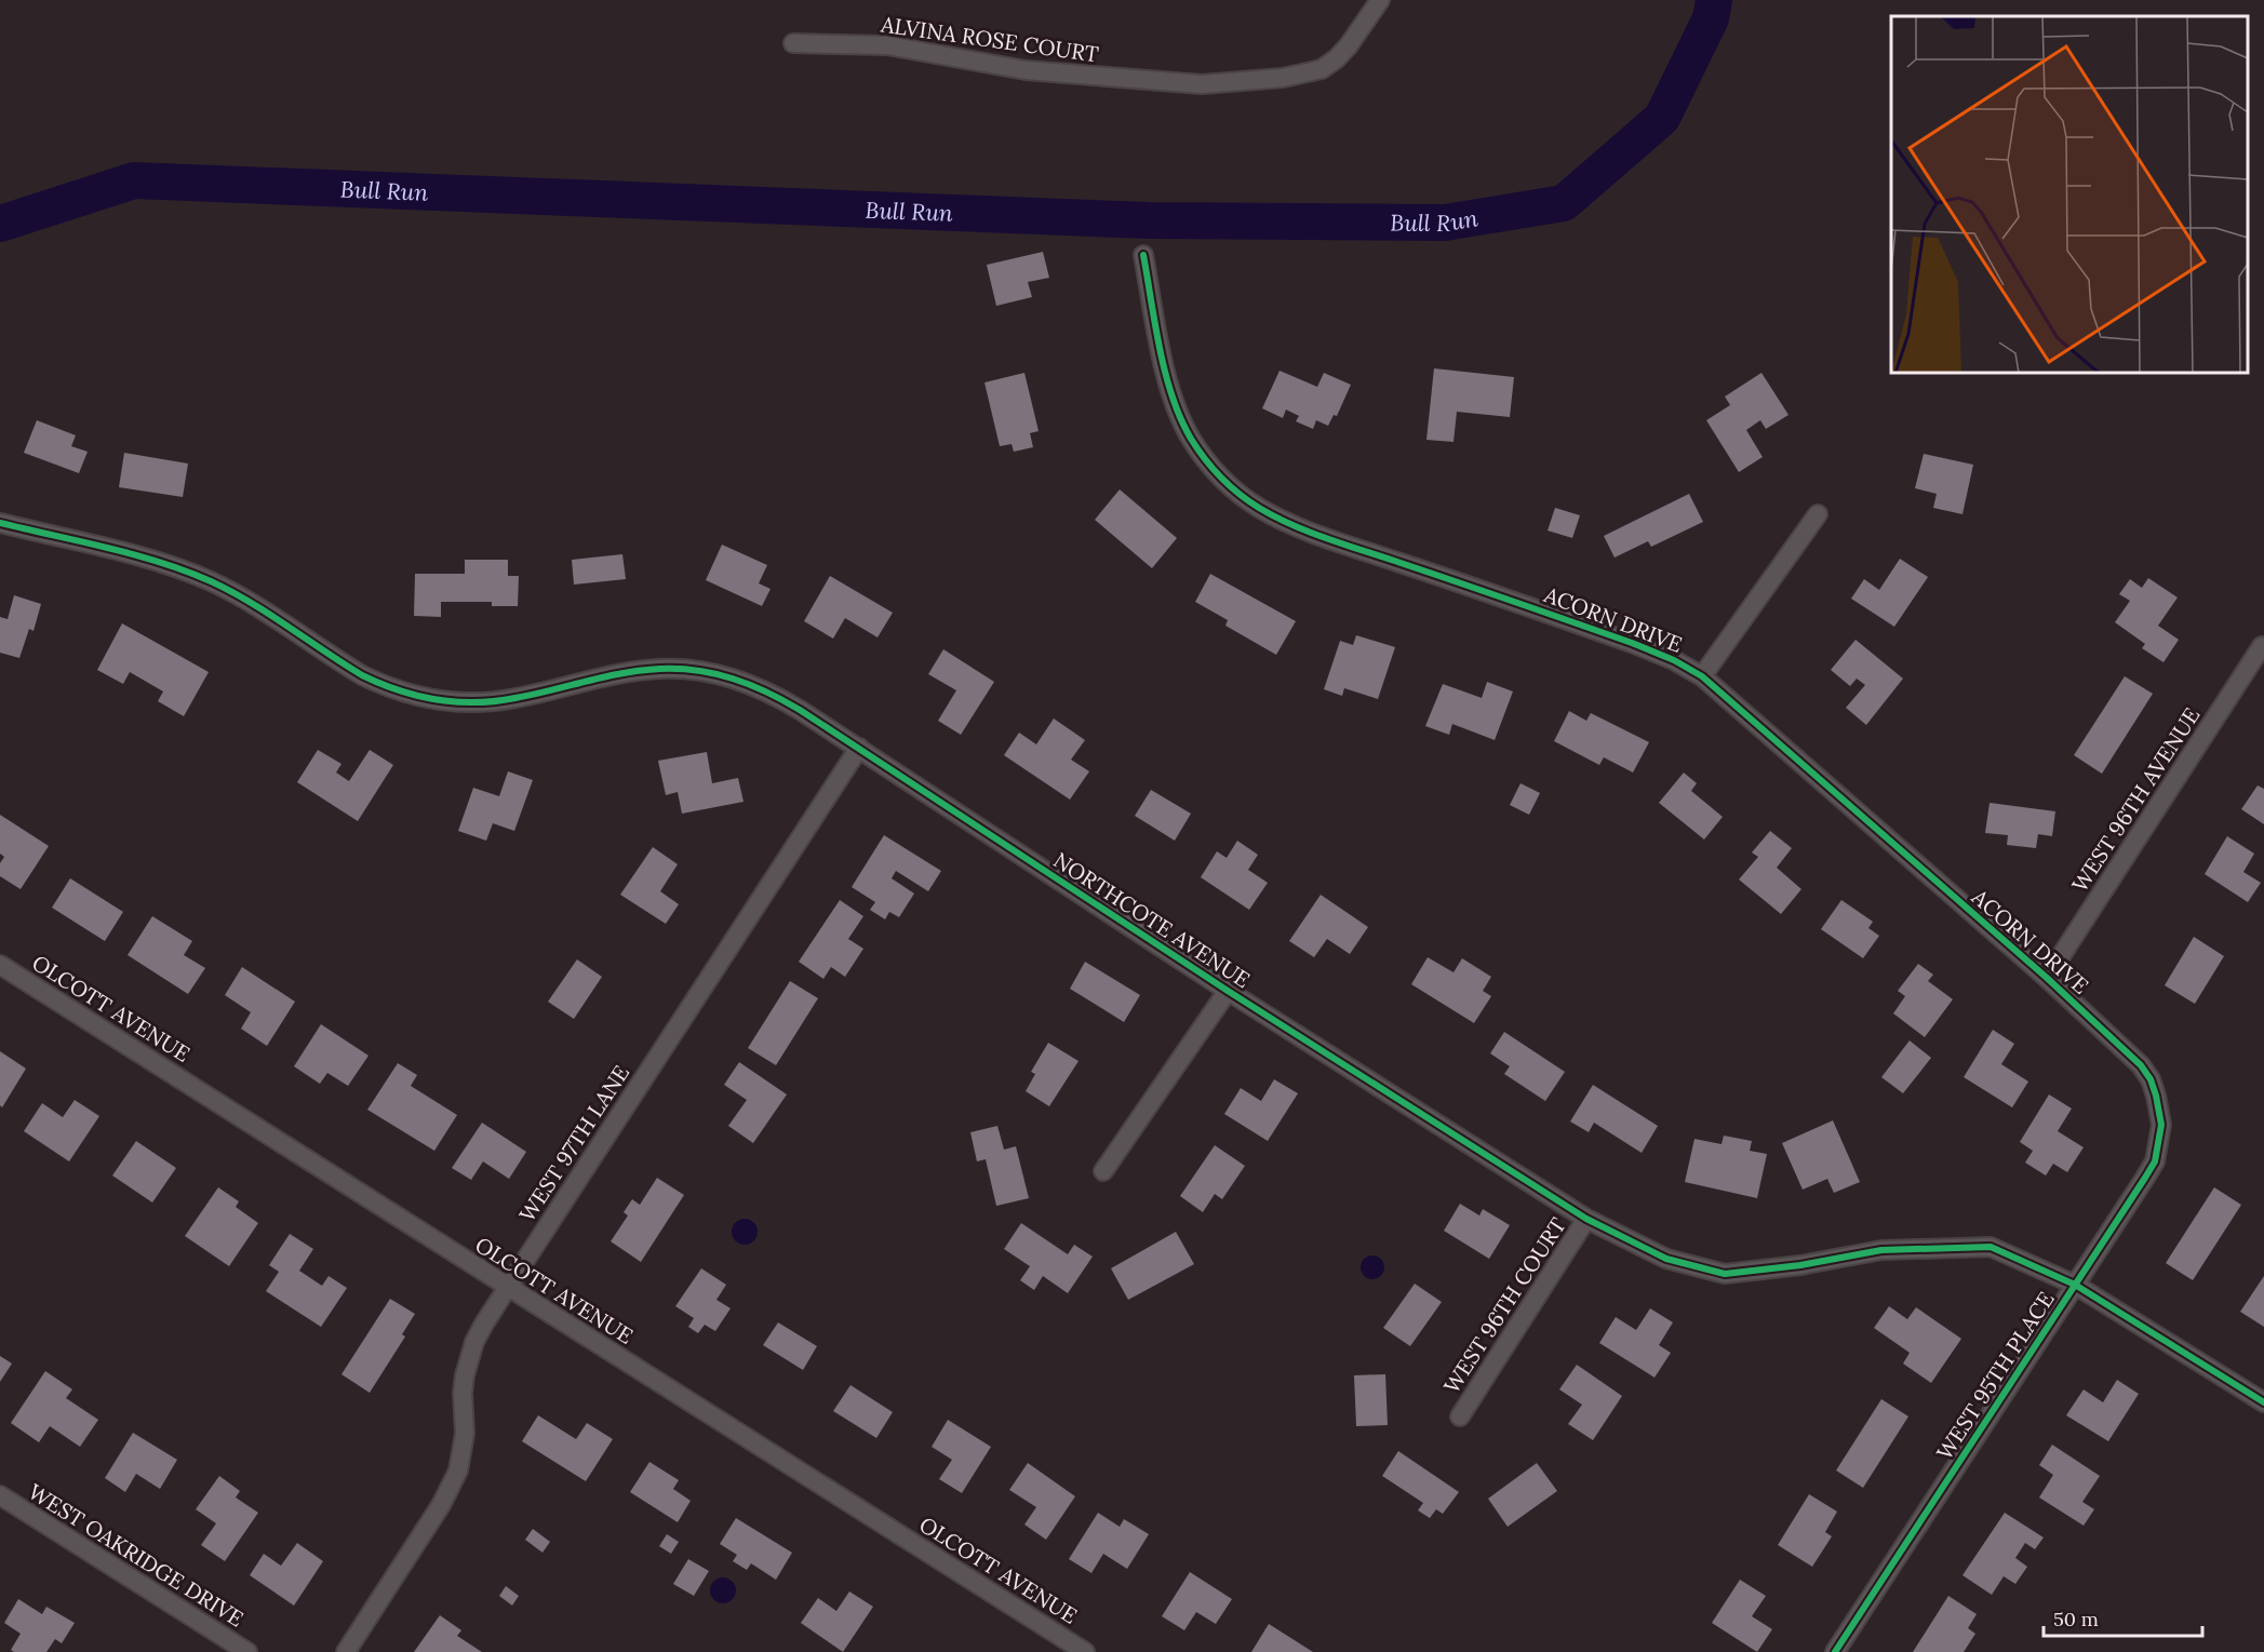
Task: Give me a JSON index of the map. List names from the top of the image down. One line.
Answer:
{"streets":{"street":["ALVINA ROSE COURT","ACORN DRIVE","WEST 96TH AVENUE","NORTHCOTE AVENUE","OLCOTT AVENUE","WEST 97TH LANE","WEST 96TH COURT","WEST 95TH PLACE","WEST OAKRIDGE DRIVE"]},"crossings":[["ACORN DRIVE","WEST 96TH AVENUE"],["ACORN DRIVE","WEST 95TH PLACE"],["NORTHCOTE AVENUE","WEST 97TH LANE"],["NORTHCOTE AVENUE","WEST 96TH COURT"],["NORTHCOTE AVENUE","WEST 95TH PLACE"],["OLCOTT AVENUE","WEST 97TH LANE"]],"water":["Bull Run"],"scale_bar":"50 m"}
